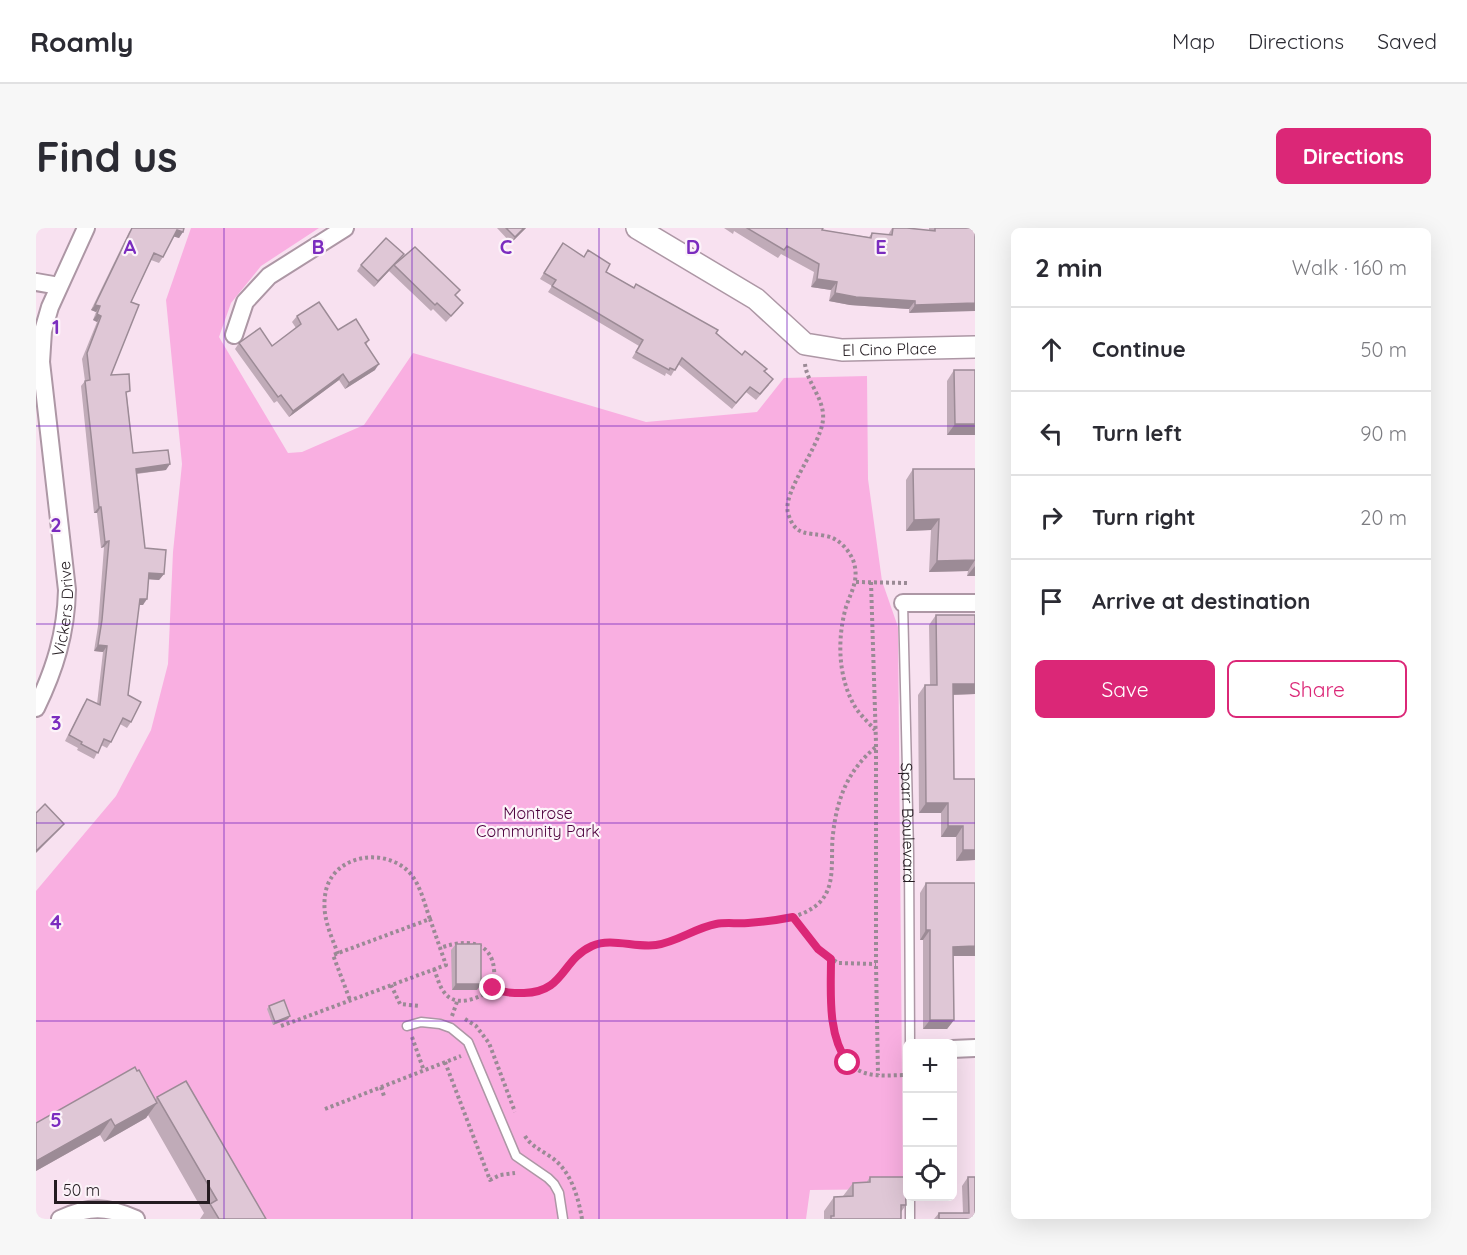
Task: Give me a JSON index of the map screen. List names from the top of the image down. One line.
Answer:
{"streets":{"street":["El Cino Place","Vickers Drive"],"lane":["Sparr Boulevard"]},"parks":["Montrose Community Park"],"scale_bar":"50 m","page":{"header":"Roamly","nav":["Map","Directions","Saved"],"buttons":["Directions",["Save","Share"]],"title":"Find us","heading":["2 min","Walk · 160 m"],"list":[["Continue","50 m"],["Turn left","90 m"],["Turn right","20 m"],"Arrive at destination"],"map_buttons":["+","−"],"scale":"50 m"},"grid":{"columns":["A","B","C","D","E"],"rows":["1","2","3","4","5"]}}
